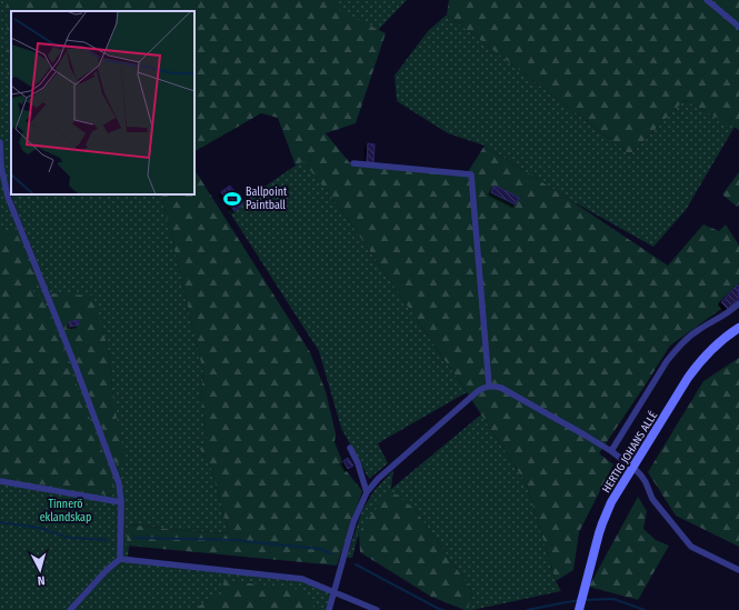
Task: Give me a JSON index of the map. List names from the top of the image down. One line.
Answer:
{"streets":{"street":["HERTIG JOHANS ALLÉ"]},"parks":["Tinnerö eklandskap"],"places":{"sports":["Ballpoint Paintball"]},"north":"bottom"}
